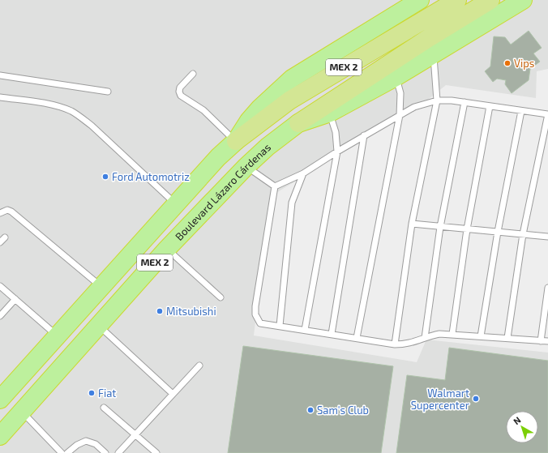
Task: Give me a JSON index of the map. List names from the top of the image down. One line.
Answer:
{"streets":{"highway":["MEX 2","Boulevard Lázaro Cárdenas"]},"places":["Vips","Ford Automotriz","Mitsubishi","Fiat","Walmart Supercenter","Sam's Club"],"north":"top left"}
